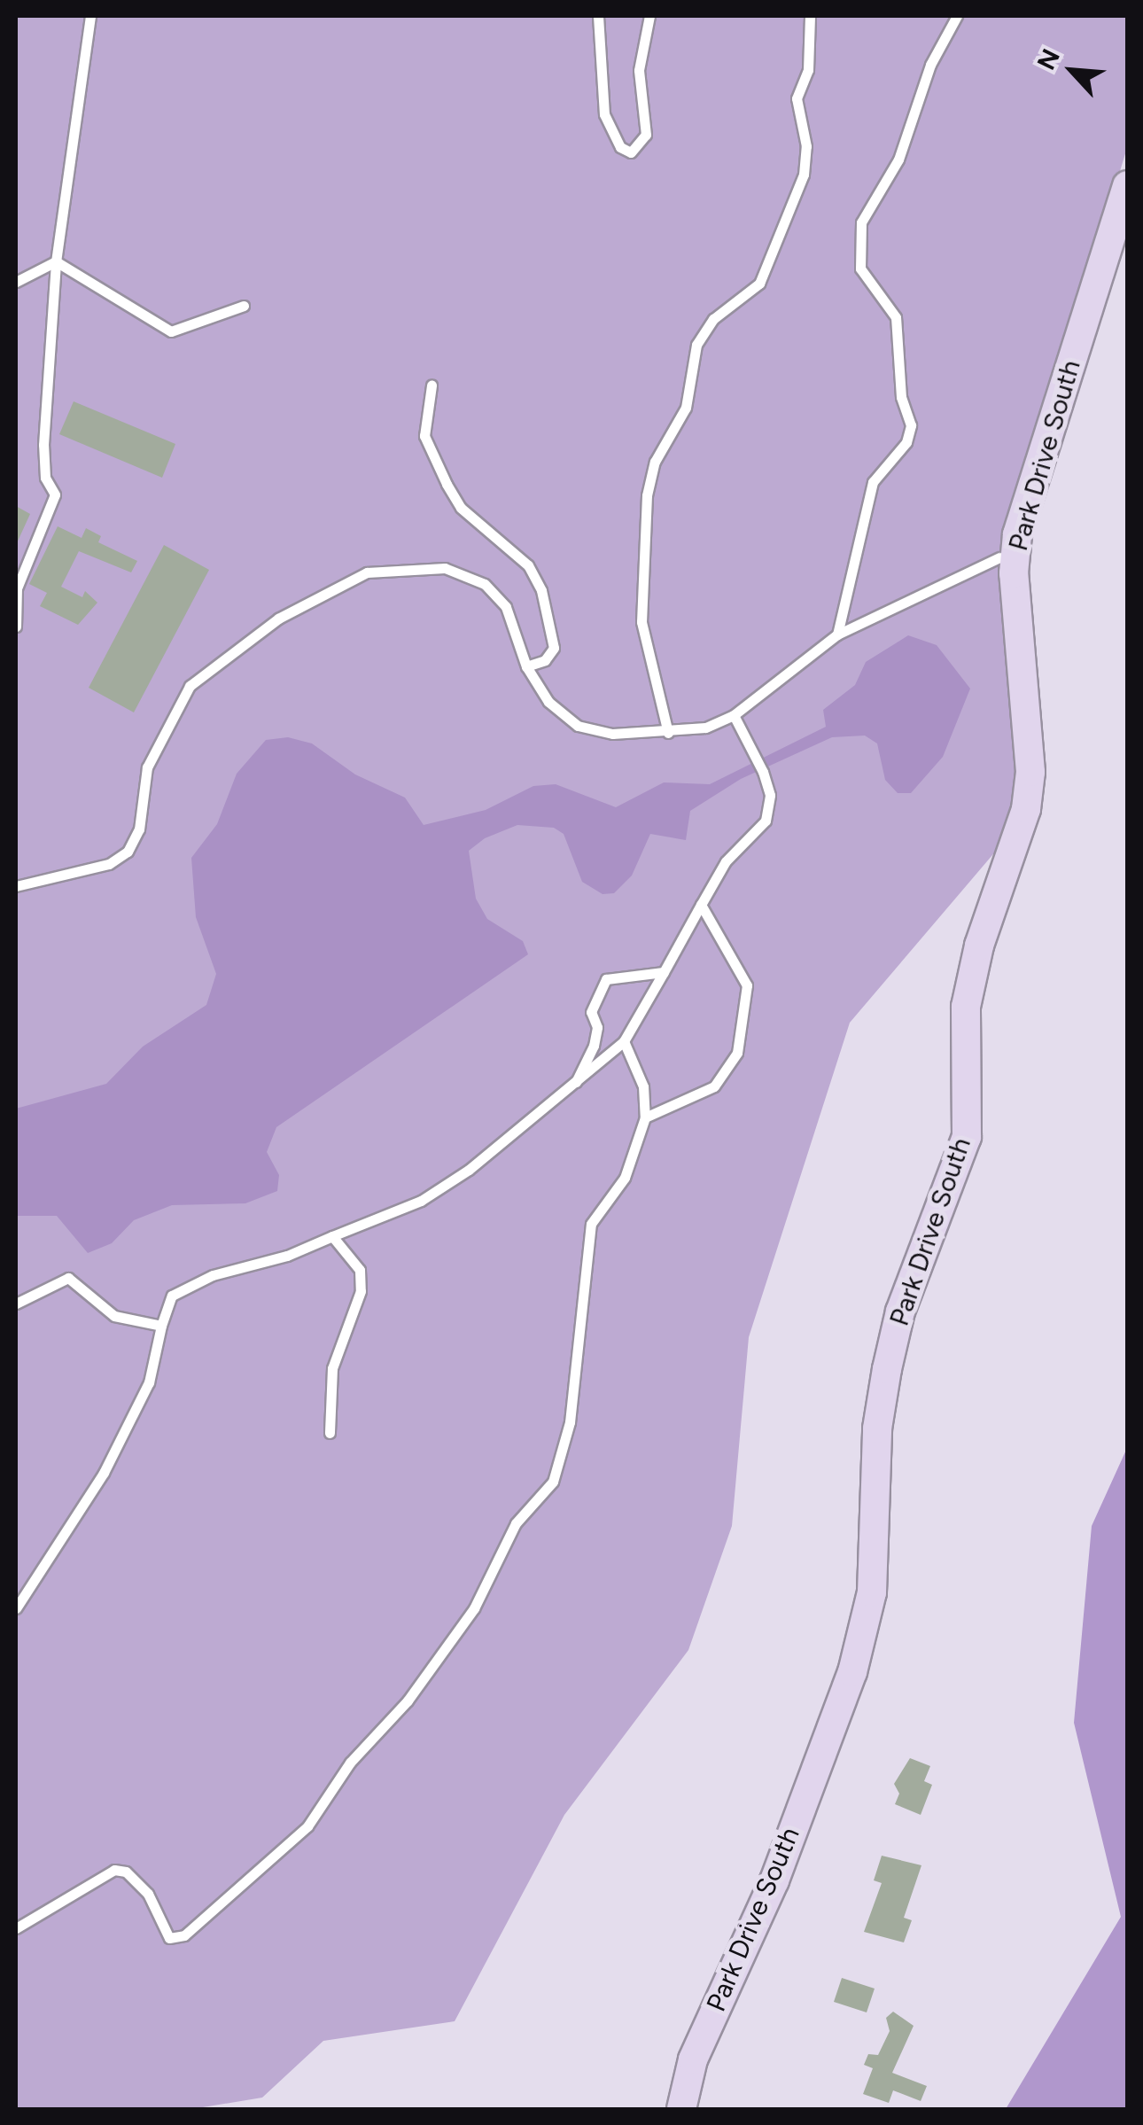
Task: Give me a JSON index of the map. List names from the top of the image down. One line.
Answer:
{"streets":{"street":["Park Drive South"]},"north":"top left"}
